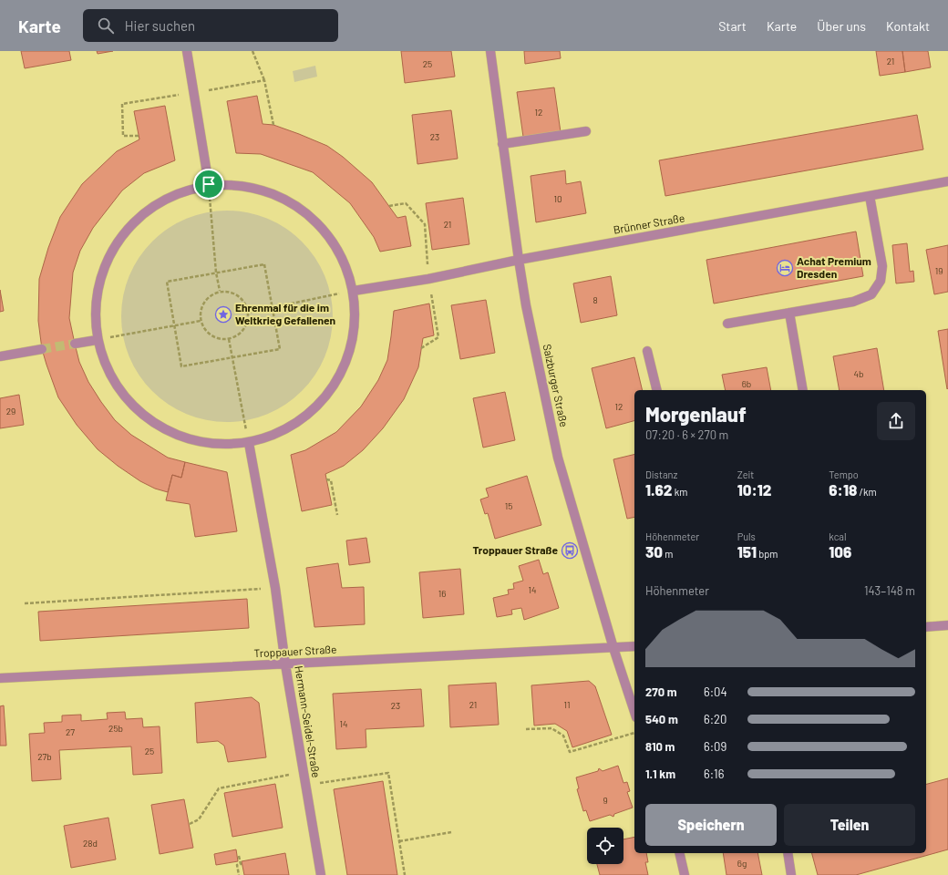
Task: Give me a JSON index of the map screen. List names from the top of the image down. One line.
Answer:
{"streets":{"street":["Brünner Straße","Salzburger Straße","Troppauer Straße","Hermann-Seidel-Straße"]},"crossings":[["Brünner Straße","Salzburger Straße"],["Salzburger Straße","Troppauer Straße"],["Troppauer Straße","Hermann-Seidel-Straße"]],"places":{"hotel":["Achat Premium Dresden"],"place":["Ehrenmal für die im Weltkrieg Gefallenen"],"bus stop":["Troppauer Straße"]},"house_numbers":["21","25","12","23","10","21","19","8","4b","6b","12","29","15","14","16","21","11","23","14","25b","27","25","27b","9","28d","6g"],"page":{"header":"Karte","search":"Hier suchen","nav":["Start","Karte","Über uns","Kontakt"],"heading":["Morgenlauf","07:20 · 6 × 270 m"],"stats":[["Distanz","1.62 km"],["Zeit","10:12"],["Tempo","6:18 /km"],["Höhenmeter","30 m"],["Puls","151 bpm"],["kcal","106"]],"chart":["Höhenmeter","143–148 m"],"list":[{"name":"270 m","note":"6:04"},{"name":"540 m","note":"6:20"},{"name":"810 m","note":"6:09"},{"name":"1.1 km","note":"6:16"}],"buttons":["Speichern","Teilen"]}}
